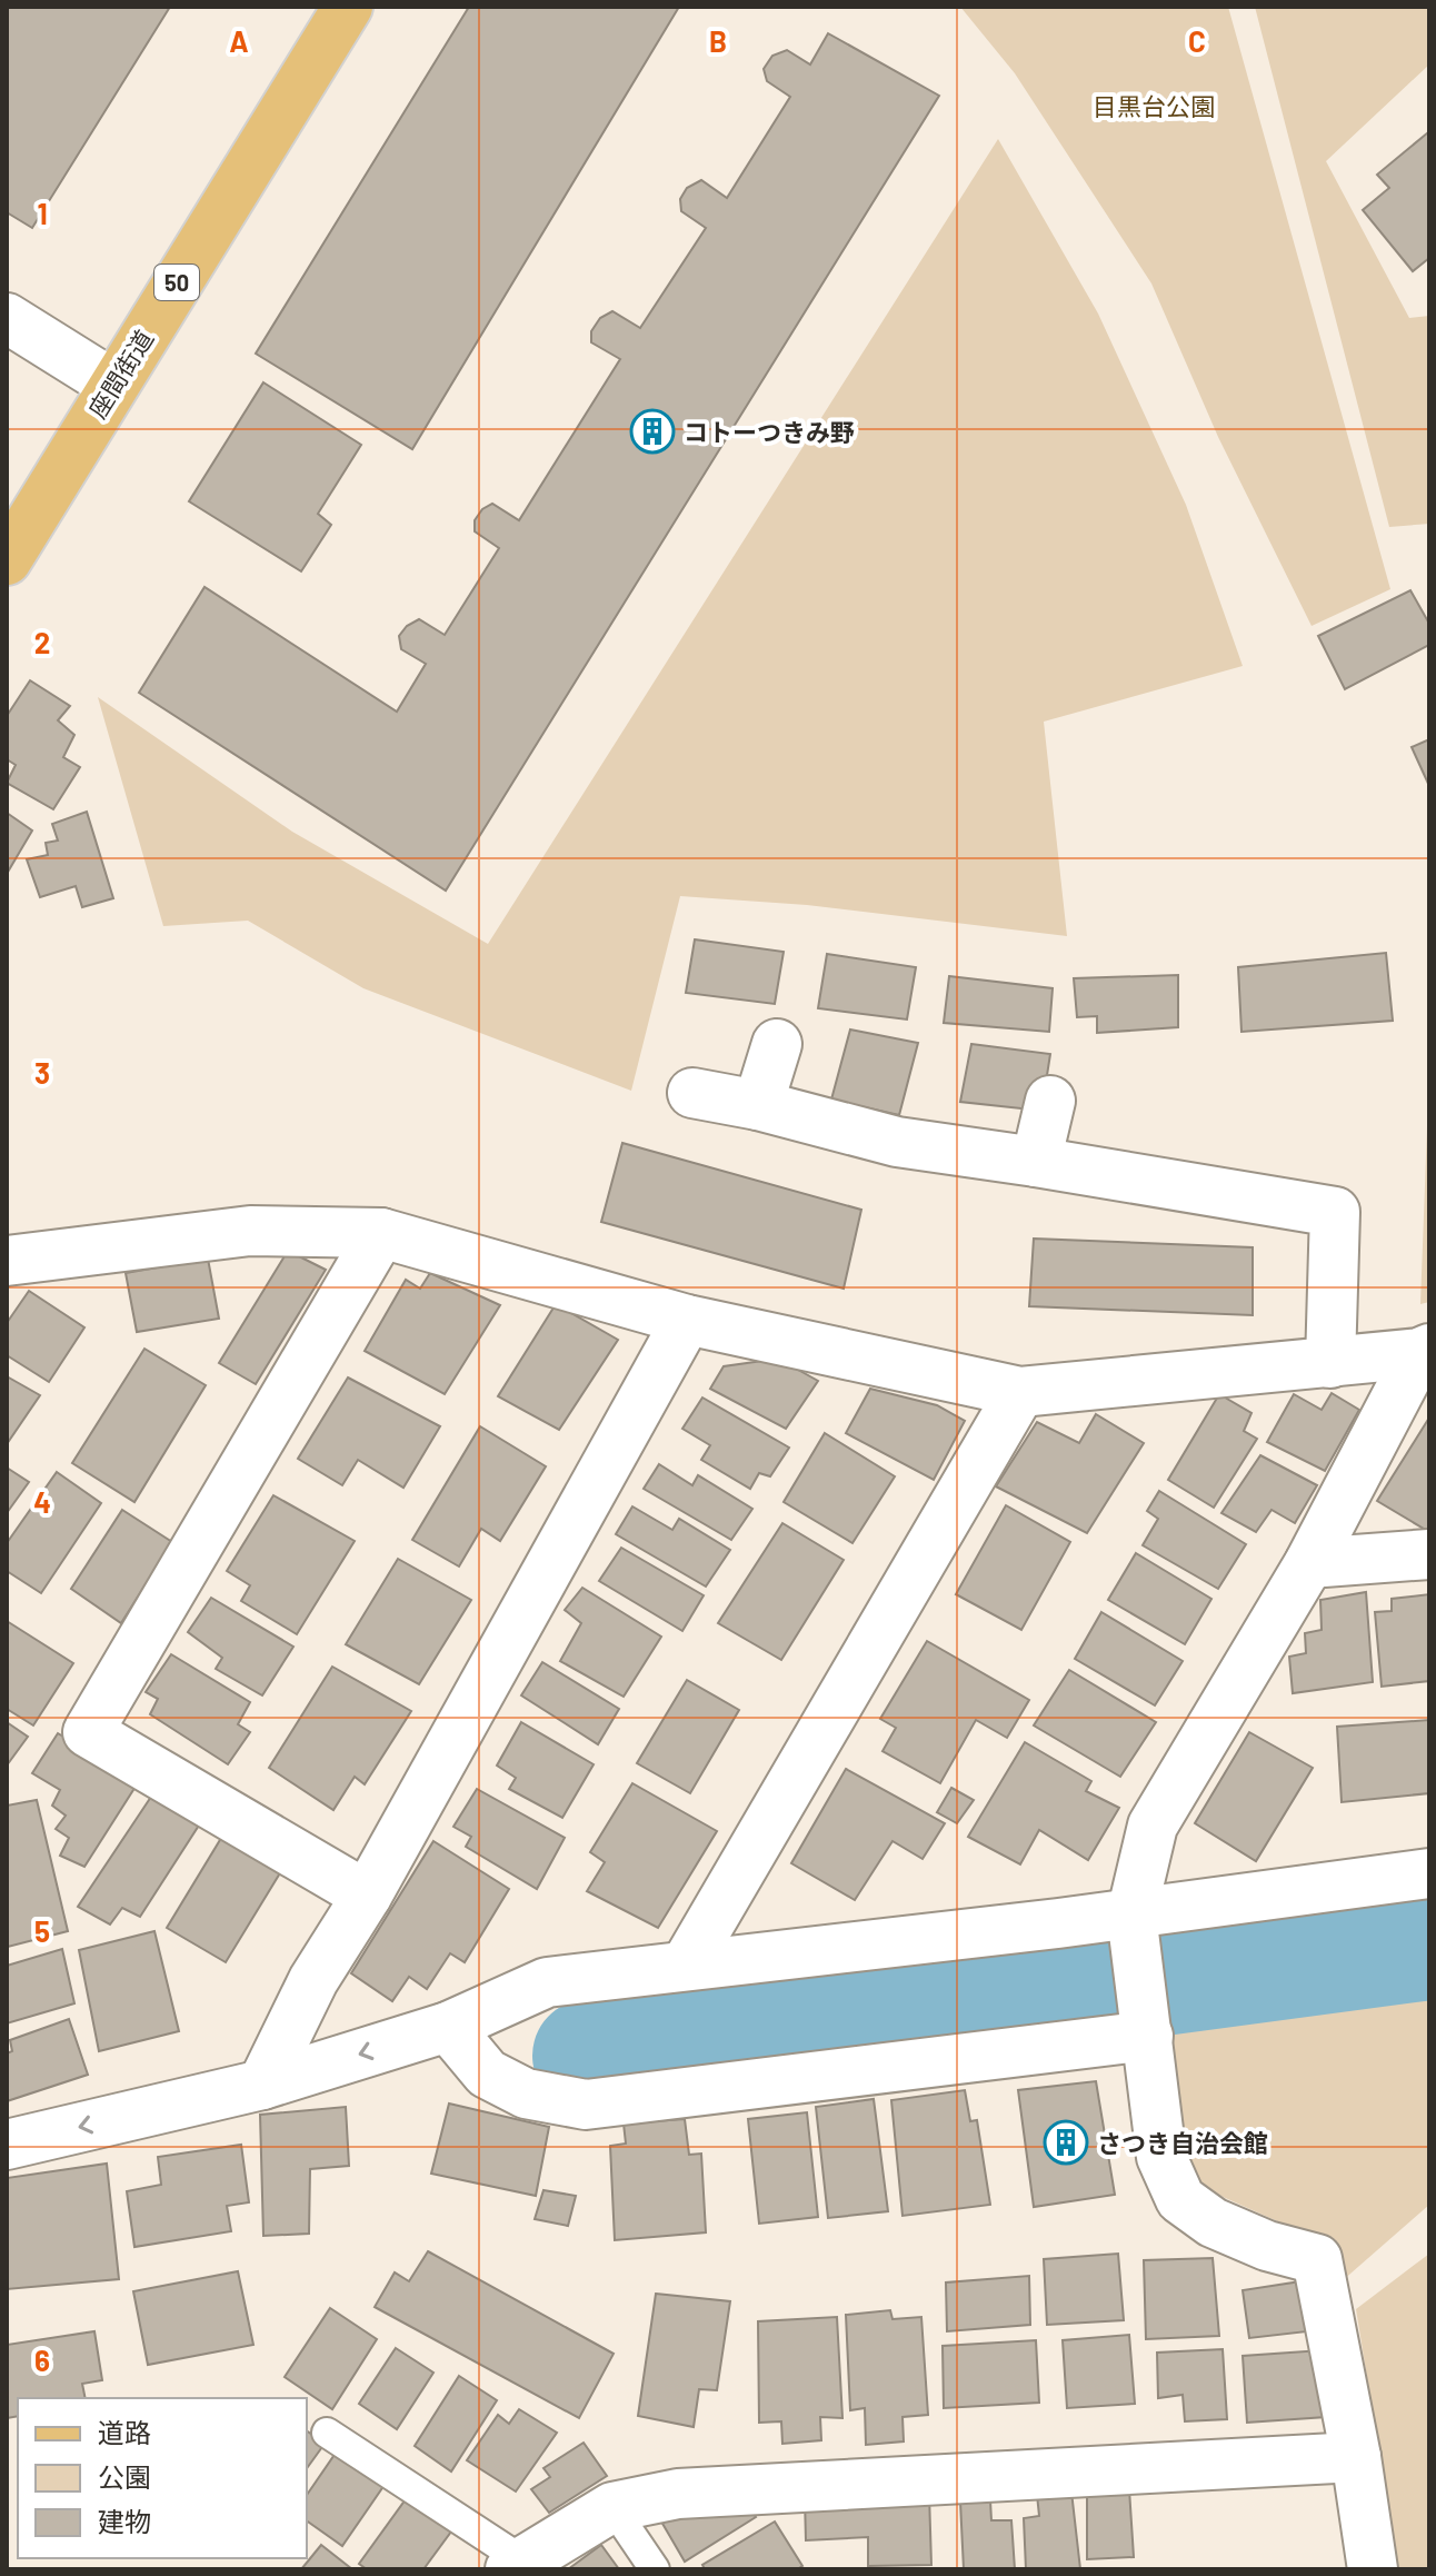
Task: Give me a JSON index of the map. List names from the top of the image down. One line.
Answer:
{"streets":{"main road":["50","座間街道"]},"parks":["目黒台公園"],"places":{"building":["コトーつきみ野","さつき自治会館"]},"legend":["道路","公園","建物"],"grid":{"columns":["A","B","C"],"rows":["1","2","3","4","5","6"]}}
